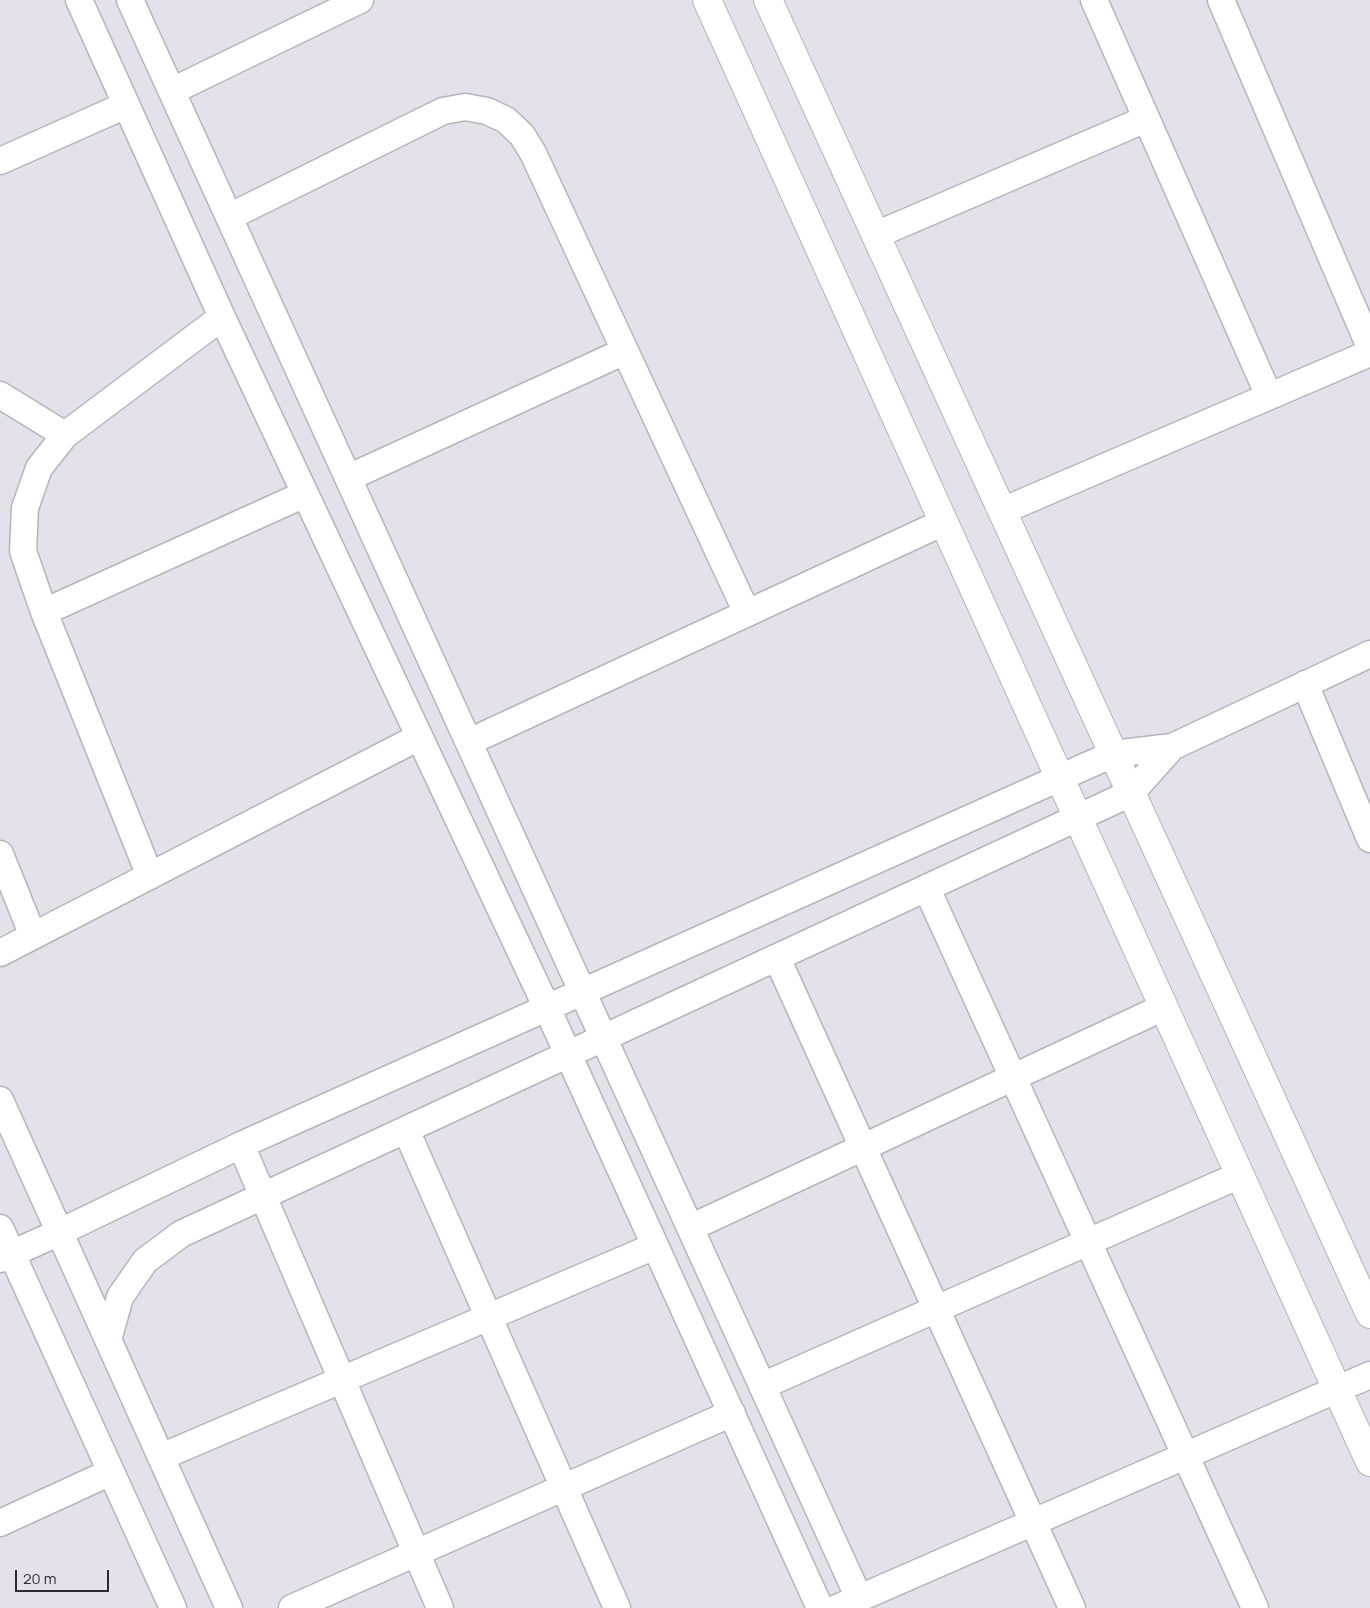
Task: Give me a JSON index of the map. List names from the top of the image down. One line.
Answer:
{"scale_bar":"20 m"}
